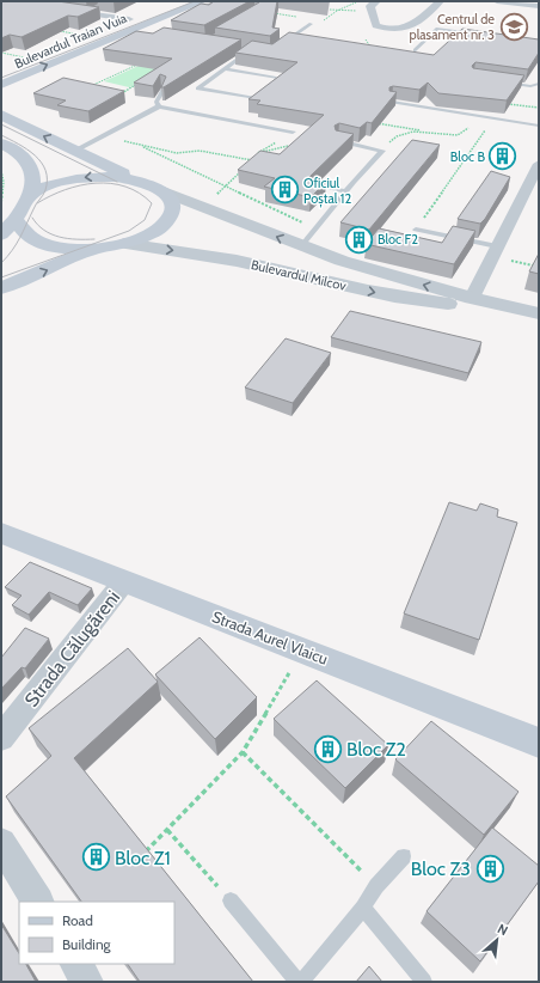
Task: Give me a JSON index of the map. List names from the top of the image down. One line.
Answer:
{"streets":{"main road":["Bulevardul Traian Vuia","Strada Aurel Vlaicu"],"street":["Bulevardul Milcov","Strada Călugăreni"]},"crossings":[["Strada Aurel Vlaicu","Strada Călugăreni"]],"places":{"school or university":["Centrul de plasament nr. 3"],"building":["Bloc B","Oficiul Poștal 12","Bloc F2","Bloc Z2","Bloc Z1","Bloc Z3"]},"legend":["Road","Building"],"north":"top right"}
